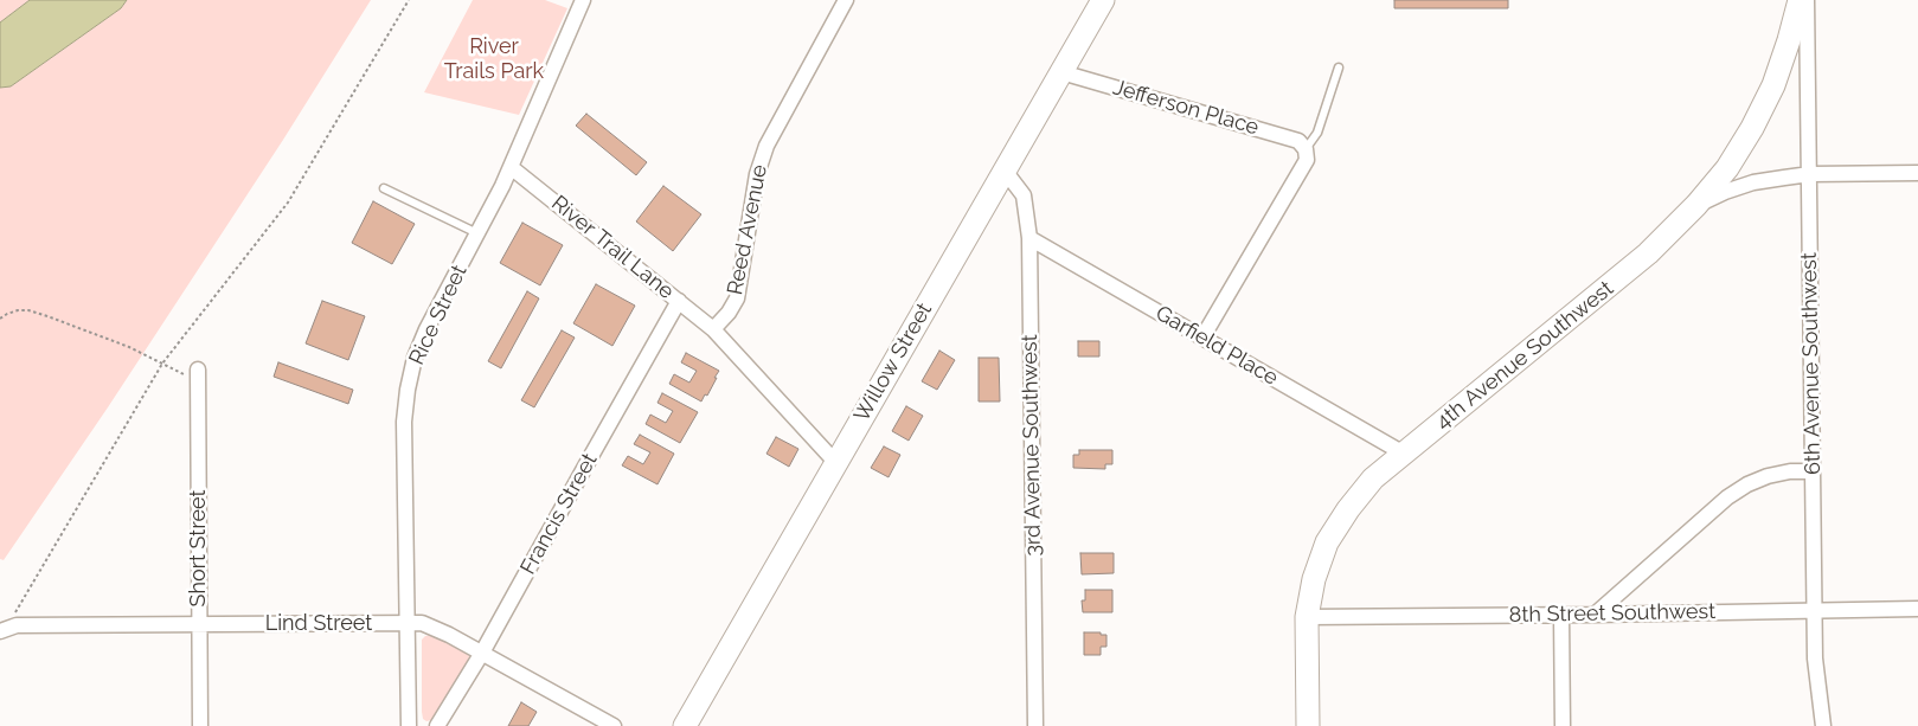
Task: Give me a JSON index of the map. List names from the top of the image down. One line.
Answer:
{"streets":{"street":["Jefferson Place","Reed Avenue","River Trail Lane","Rice Street","Garfield Place","4th Avenue Southwest","Willow Street","6th Avenue Southwest","3rd Avenue Southwest","Francis Street","Short Street","8th Street Southwest","Lind Street"]},"crossings":[["Jefferson Place","Willow Street"],["Reed Avenue","River Trail Lane"],["River Trail Lane","Rice Street"],["River Trail Lane","Francis Street"],["Rice Street","Lind Street"],["Garfield Place","4th Avenue Southwest"],["Garfield Place","3rd Avenue Southwest"],["4th Avenue Southwest","8th Street Southwest"],["Willow Street","3rd Avenue Southwest"],["6th Avenue Southwest","8th Street Southwest"],["Francis Street","Lind Street"],["Short Street","Lind Street"]],"parks":["River Trails Park"]}
